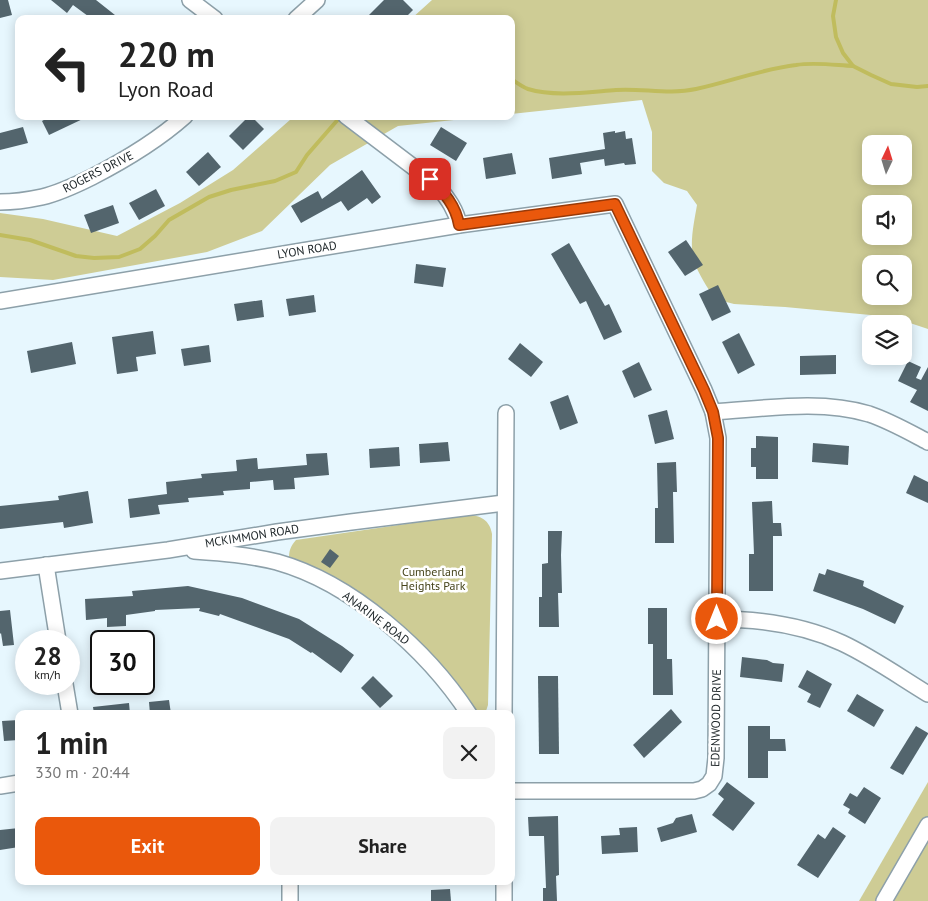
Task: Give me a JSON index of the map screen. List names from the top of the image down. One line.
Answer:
{"streets":{"street":["ROGERS DRIVE","LYON ROAD","MCKIMMON ROAD","ANARINE ROAD","EDENWOOD DRIVE"]},"crossings":[["LYON ROAD","EDENWOOD DRIVE"],["MCKIMMON ROAD","ANARINE ROAD"]],"parks":["Cumberland Heights Park"],"north":"top","page":{"turn":["220 m","Lyon Road"],"speed":"28 km/h","limit":"30","heading":["1 min","330 m · 20:44"],"buttons":["Exit","Share"]}}
